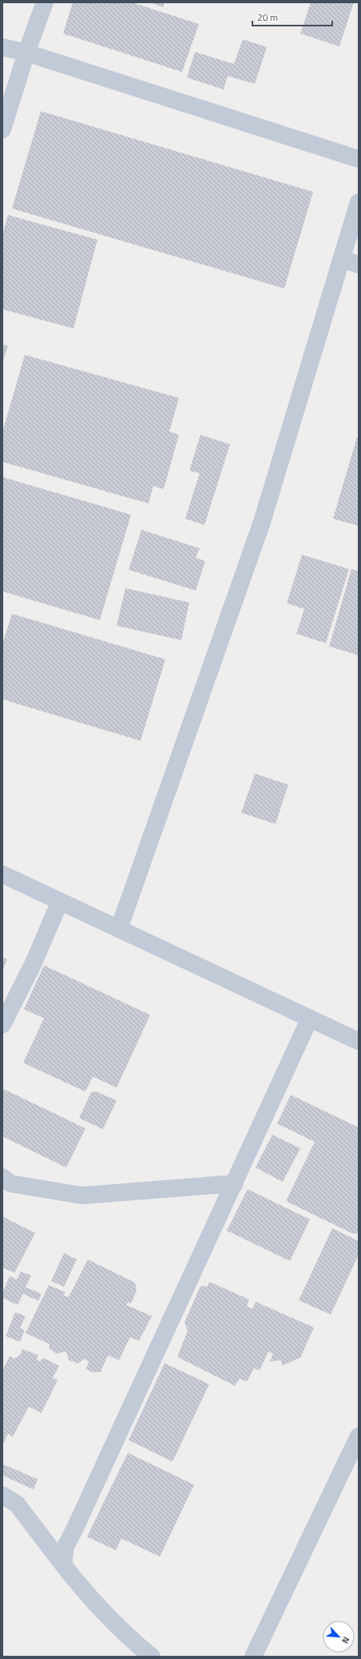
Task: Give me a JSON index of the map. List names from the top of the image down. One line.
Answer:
{"scale_bar":"20 m","north":"bottom right"}
